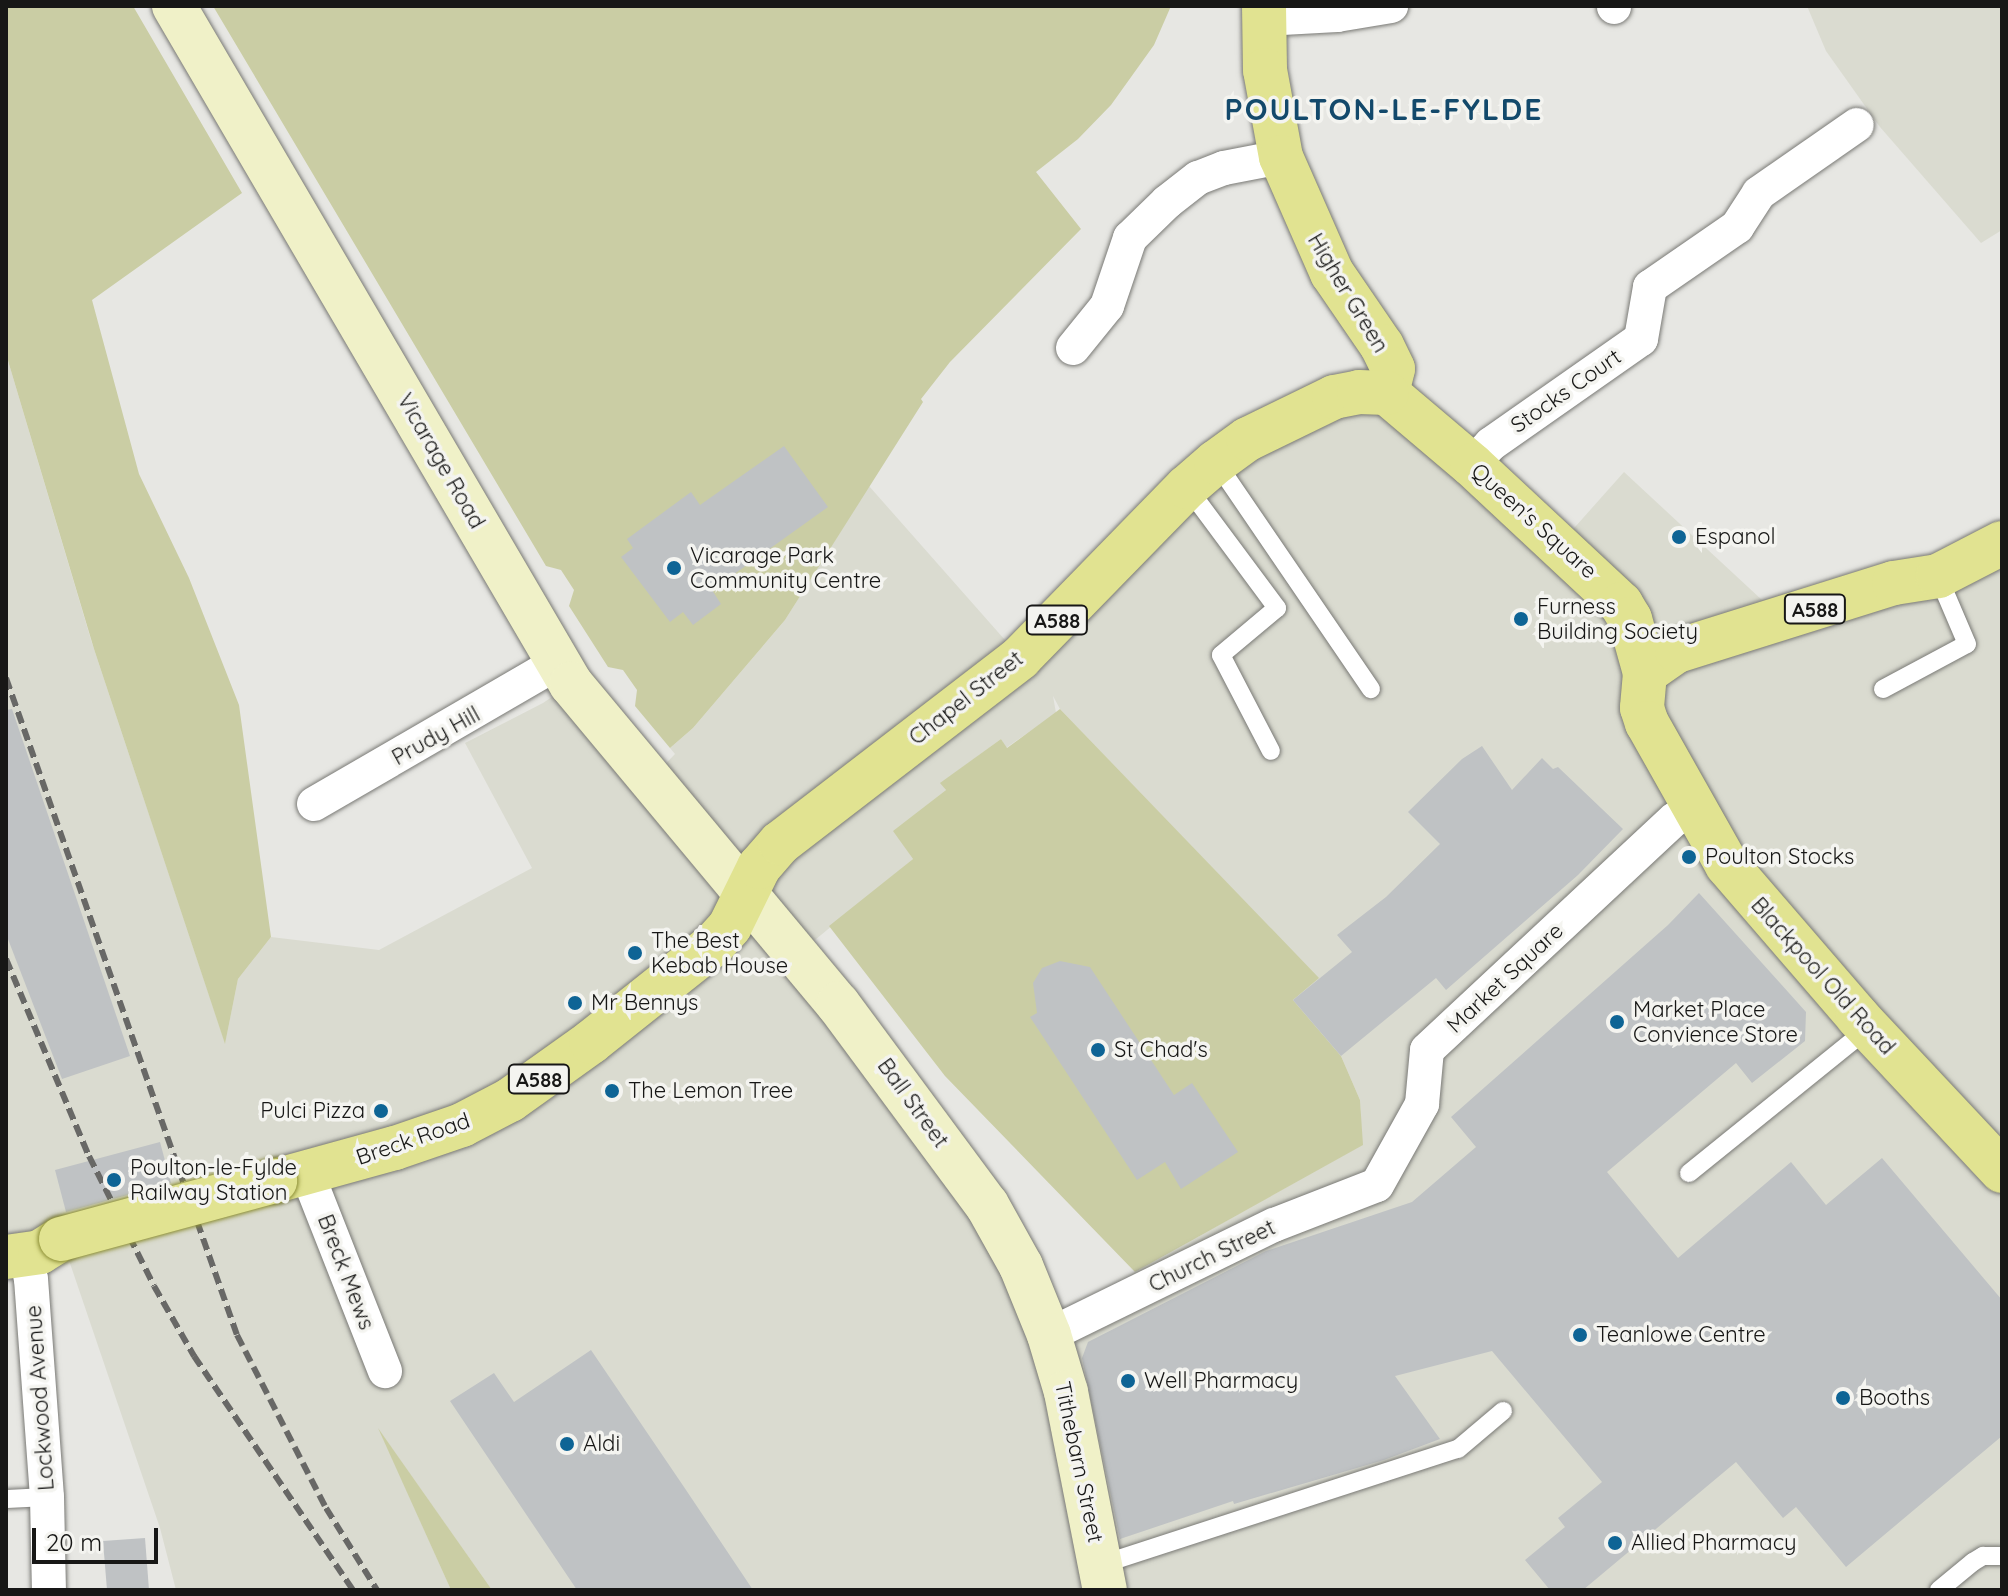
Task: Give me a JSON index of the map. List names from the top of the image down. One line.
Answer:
{"streets":{"main road":["Higher Green","Queen's Square","A588","Chapel Street","Blackpool Old Road","Breck Road"],"street":["Stocks Court","Vicarage Road","Prudy Hill","Market Square","Ball Street","Church Street","Breck Mews","Lockwood Avenue","Tithebarn Street"]},"crossings":[["Higher Green","Queen's Square"],["Higher Green","Chapel Street"],["Stocks Court","Queen's Square"],["Vicarage Road","Chapel Street"],["Vicarage Road","Prudy Hill"],["Vicarage Road","Ball Street"],["Vicarage Road","Breck Road"],["Queen's Square","A588"],["Queen's Square","Chapel Street"],["Queen's Square","Blackpool Old Road"],["A588","Blackpool Old Road"],["Chapel Street","Ball Street"],["Chapel Street","Breck Road"],["Blackpool Old Road","Market Square"],["Market Square","Church Street"],["Ball Street","Breck Road"],["Ball Street","Church Street"],["Ball Street","Tithebarn Street"],["Breck Road","Breck Mews"],["Breck Road","Lockwood Avenue"],["Church Street","Tithebarn Street"]],"districts":["POULTON-LE-FYLDE"],"places":["Espanol","Vicarage Park Community Centre","Furness Building Society","Poulton Stocks","The Best Kebab House","Mr Bennys","Market Place Convience Store","St Chad's","The Lemon Tree","Pulci Pizza","Poulton-le-Fylde Railway Station","Teanlowe Centre","Well Pharmacy","Booths","Aldi","Allied Pharmacy"],"scale_bar":"20 m"}
